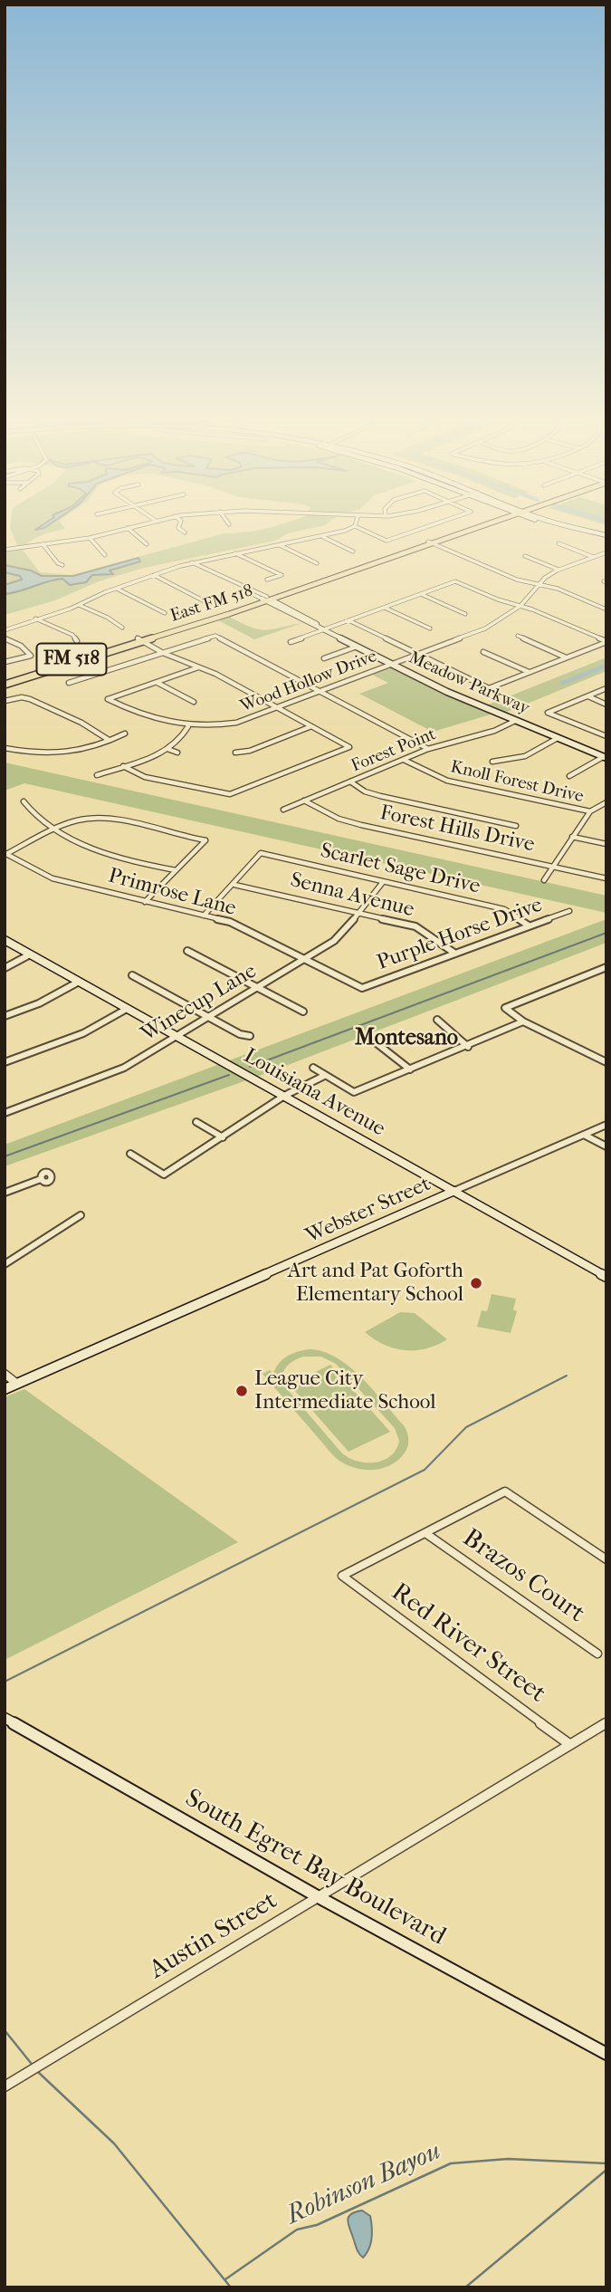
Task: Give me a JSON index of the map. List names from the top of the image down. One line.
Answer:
{"streets":{"main road":["East FM 518","FM 518"],"street":["Wood Hollow Drive","Meadow Parkway","Forest Point","Knoll Forest Drive","Forest Hills Drive","Scarlet Sage Drive","Primrose Lane","Senna Avenue","Purple Horse Drive","Winecup Lane","Louisiana Avenue","Webster Street","Brazos Court","Red River Street","South Egret Bay Boulevard","Austin Street"]},"crossings":[["East FM 518","Meadow Parkway"],["Wood Hollow Drive","Meadow Parkway"],["Meadow Parkway","Forest Point"],["Forest Point","Knoll Forest Drive"],["Forest Point","Forest Hills Drive"],["Scarlet Sage Drive","Senna Avenue"],["Scarlet Sage Drive","Purple Horse Drive"],["Scarlet Sage Drive","Winecup Lane"],["Primrose Lane","Purple Horse Drive"],["Primrose Lane","Winecup Lane"],["Senna Avenue","Purple Horse Drive"],["Senna Avenue","Winecup Lane"],["Winecup Lane","Louisiana Avenue"],["Louisiana Avenue","Webster Street"],["Brazos Court","Red River Street"],["Red River Street","Austin Street"],["South Egret Bay Boulevard","Austin Street"]],"districts":["Montesano"],"water":["Robinson Bayou"],"places":["Art and Pat Goforth Elementary School","League City Intermediate School"]}
